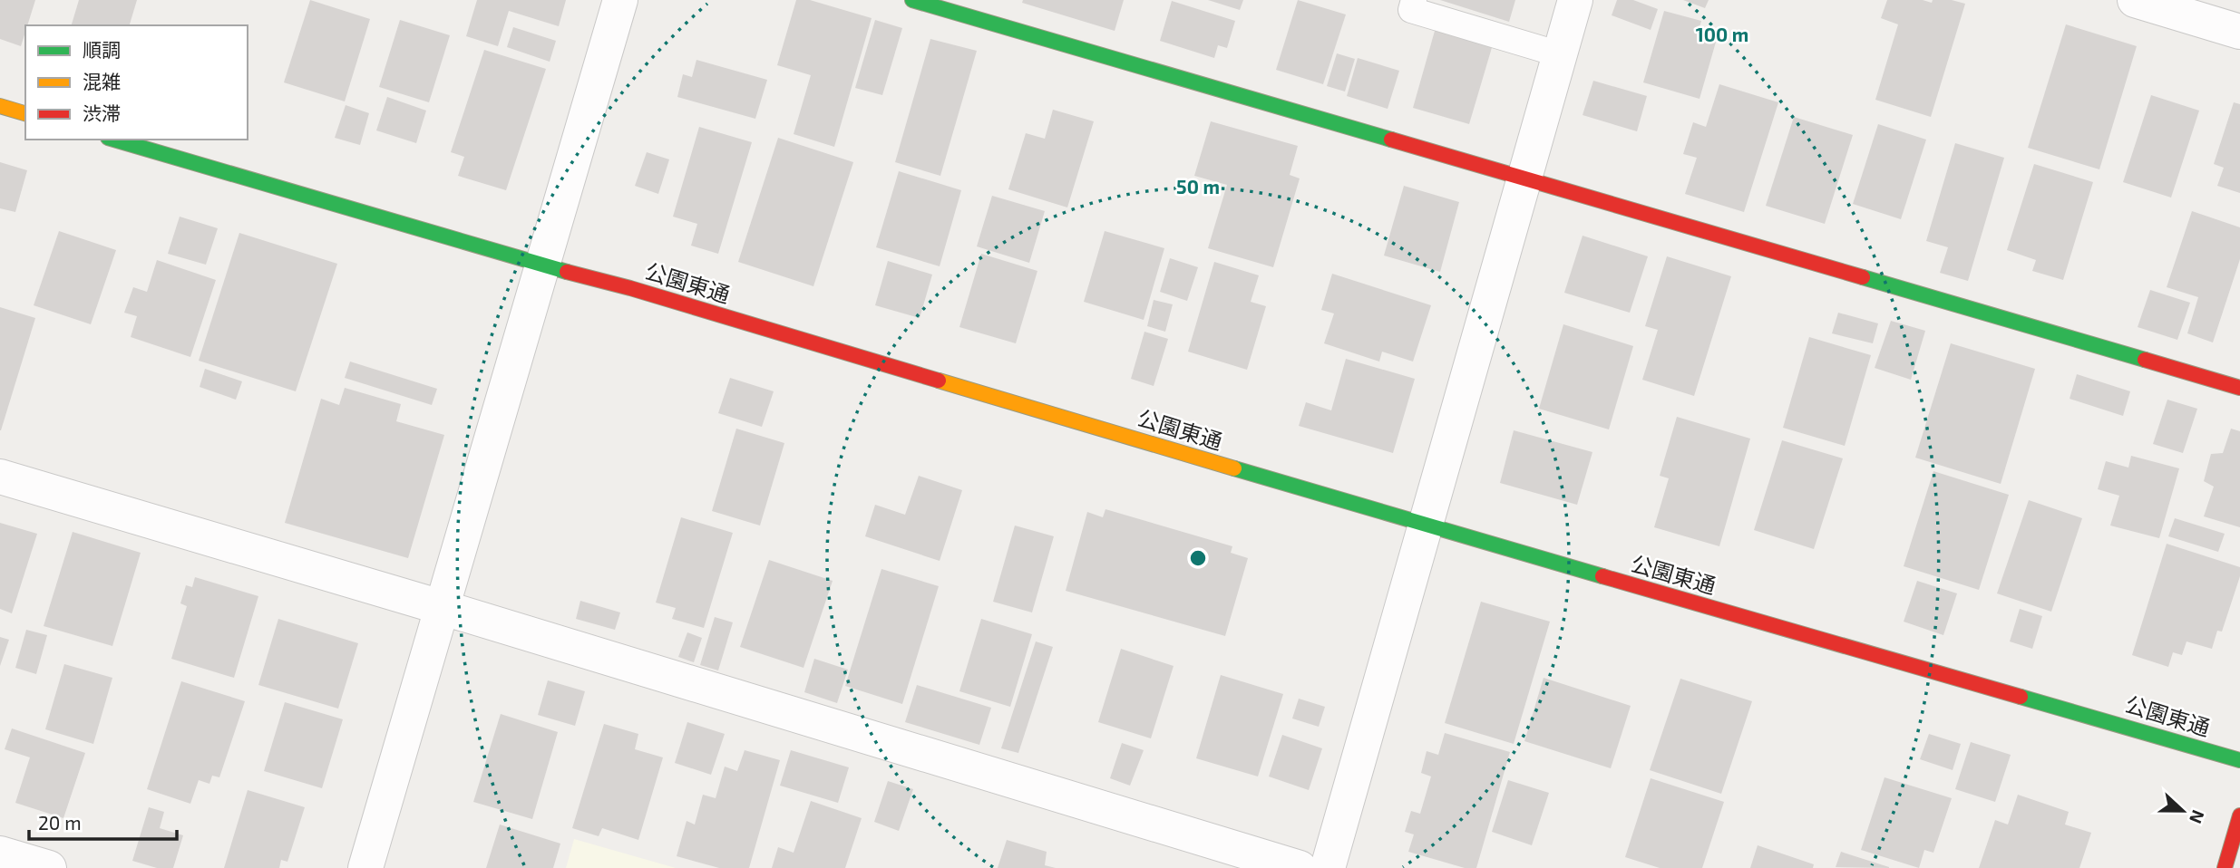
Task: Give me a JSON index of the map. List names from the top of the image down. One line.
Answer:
{"streets":{"street":["公園東通"]},"legend":["順調","混雑","渋滞"],"scale_bar":"20 m","north":"right","rings":["100 m","50 m"]}
